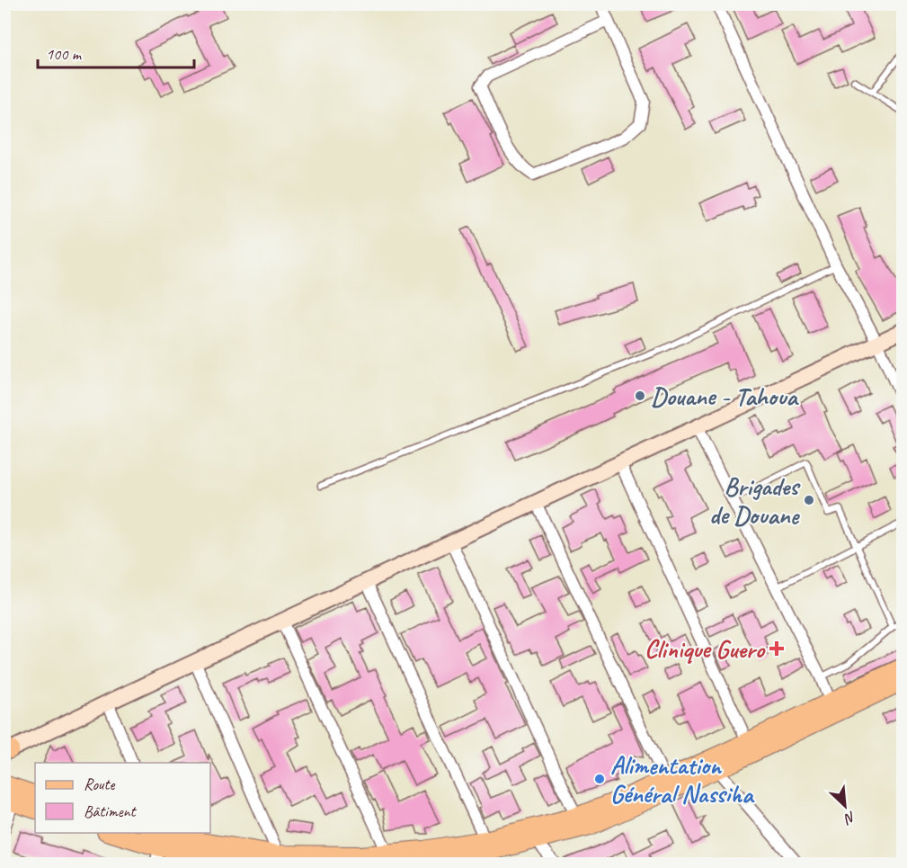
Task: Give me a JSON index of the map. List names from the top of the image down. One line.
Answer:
{"places":{"other":["Douane - Tahoua","Brigades de Douane","Alimentation Général Nassiha"],"health":["Clinique Guero"]},"legend":["Route","Bâtiment"],"scale_bar":"100 m","north":"bottom right"}
